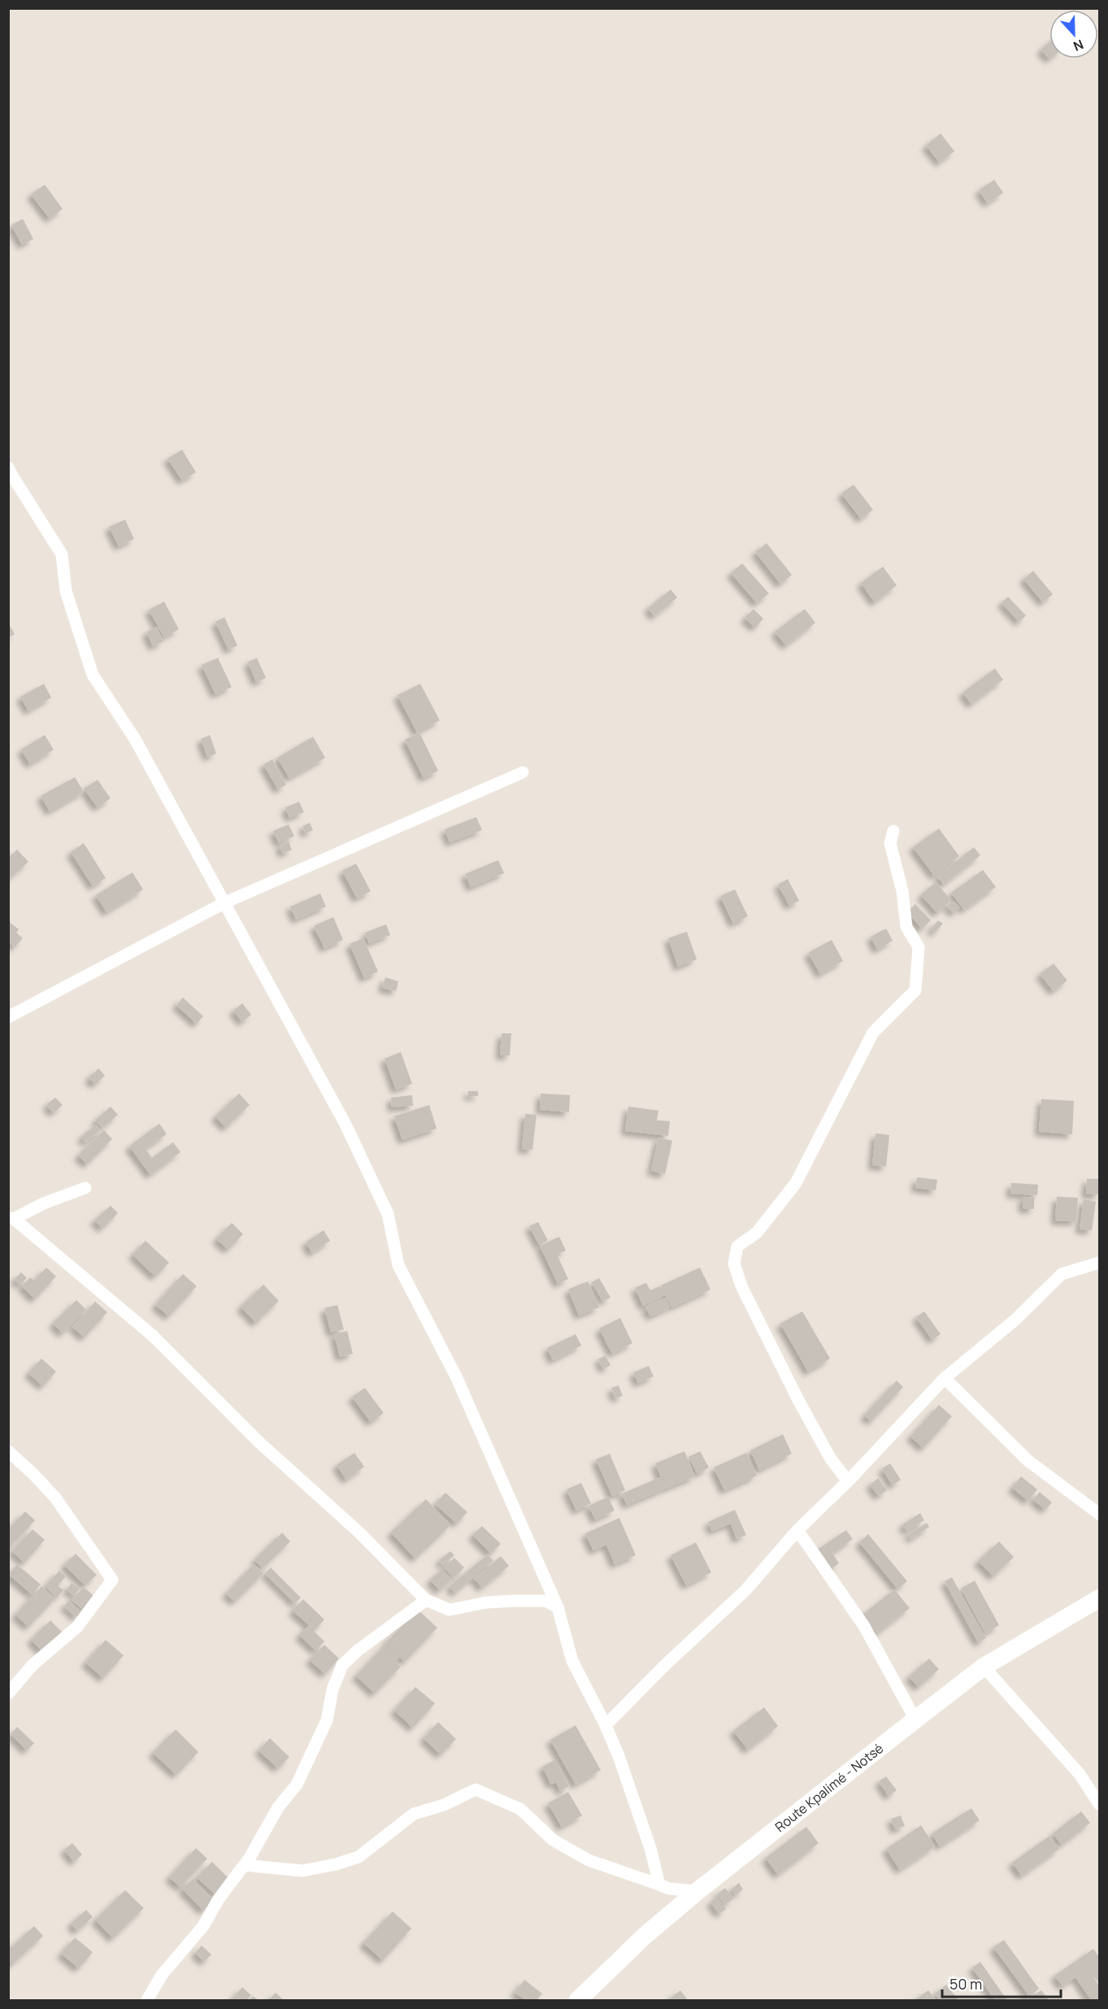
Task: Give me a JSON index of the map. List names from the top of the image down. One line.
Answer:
{"streets":{"main road":["Route Kpalimé - Notsé"]},"scale_bar":"50 m","north":"bottom"}
